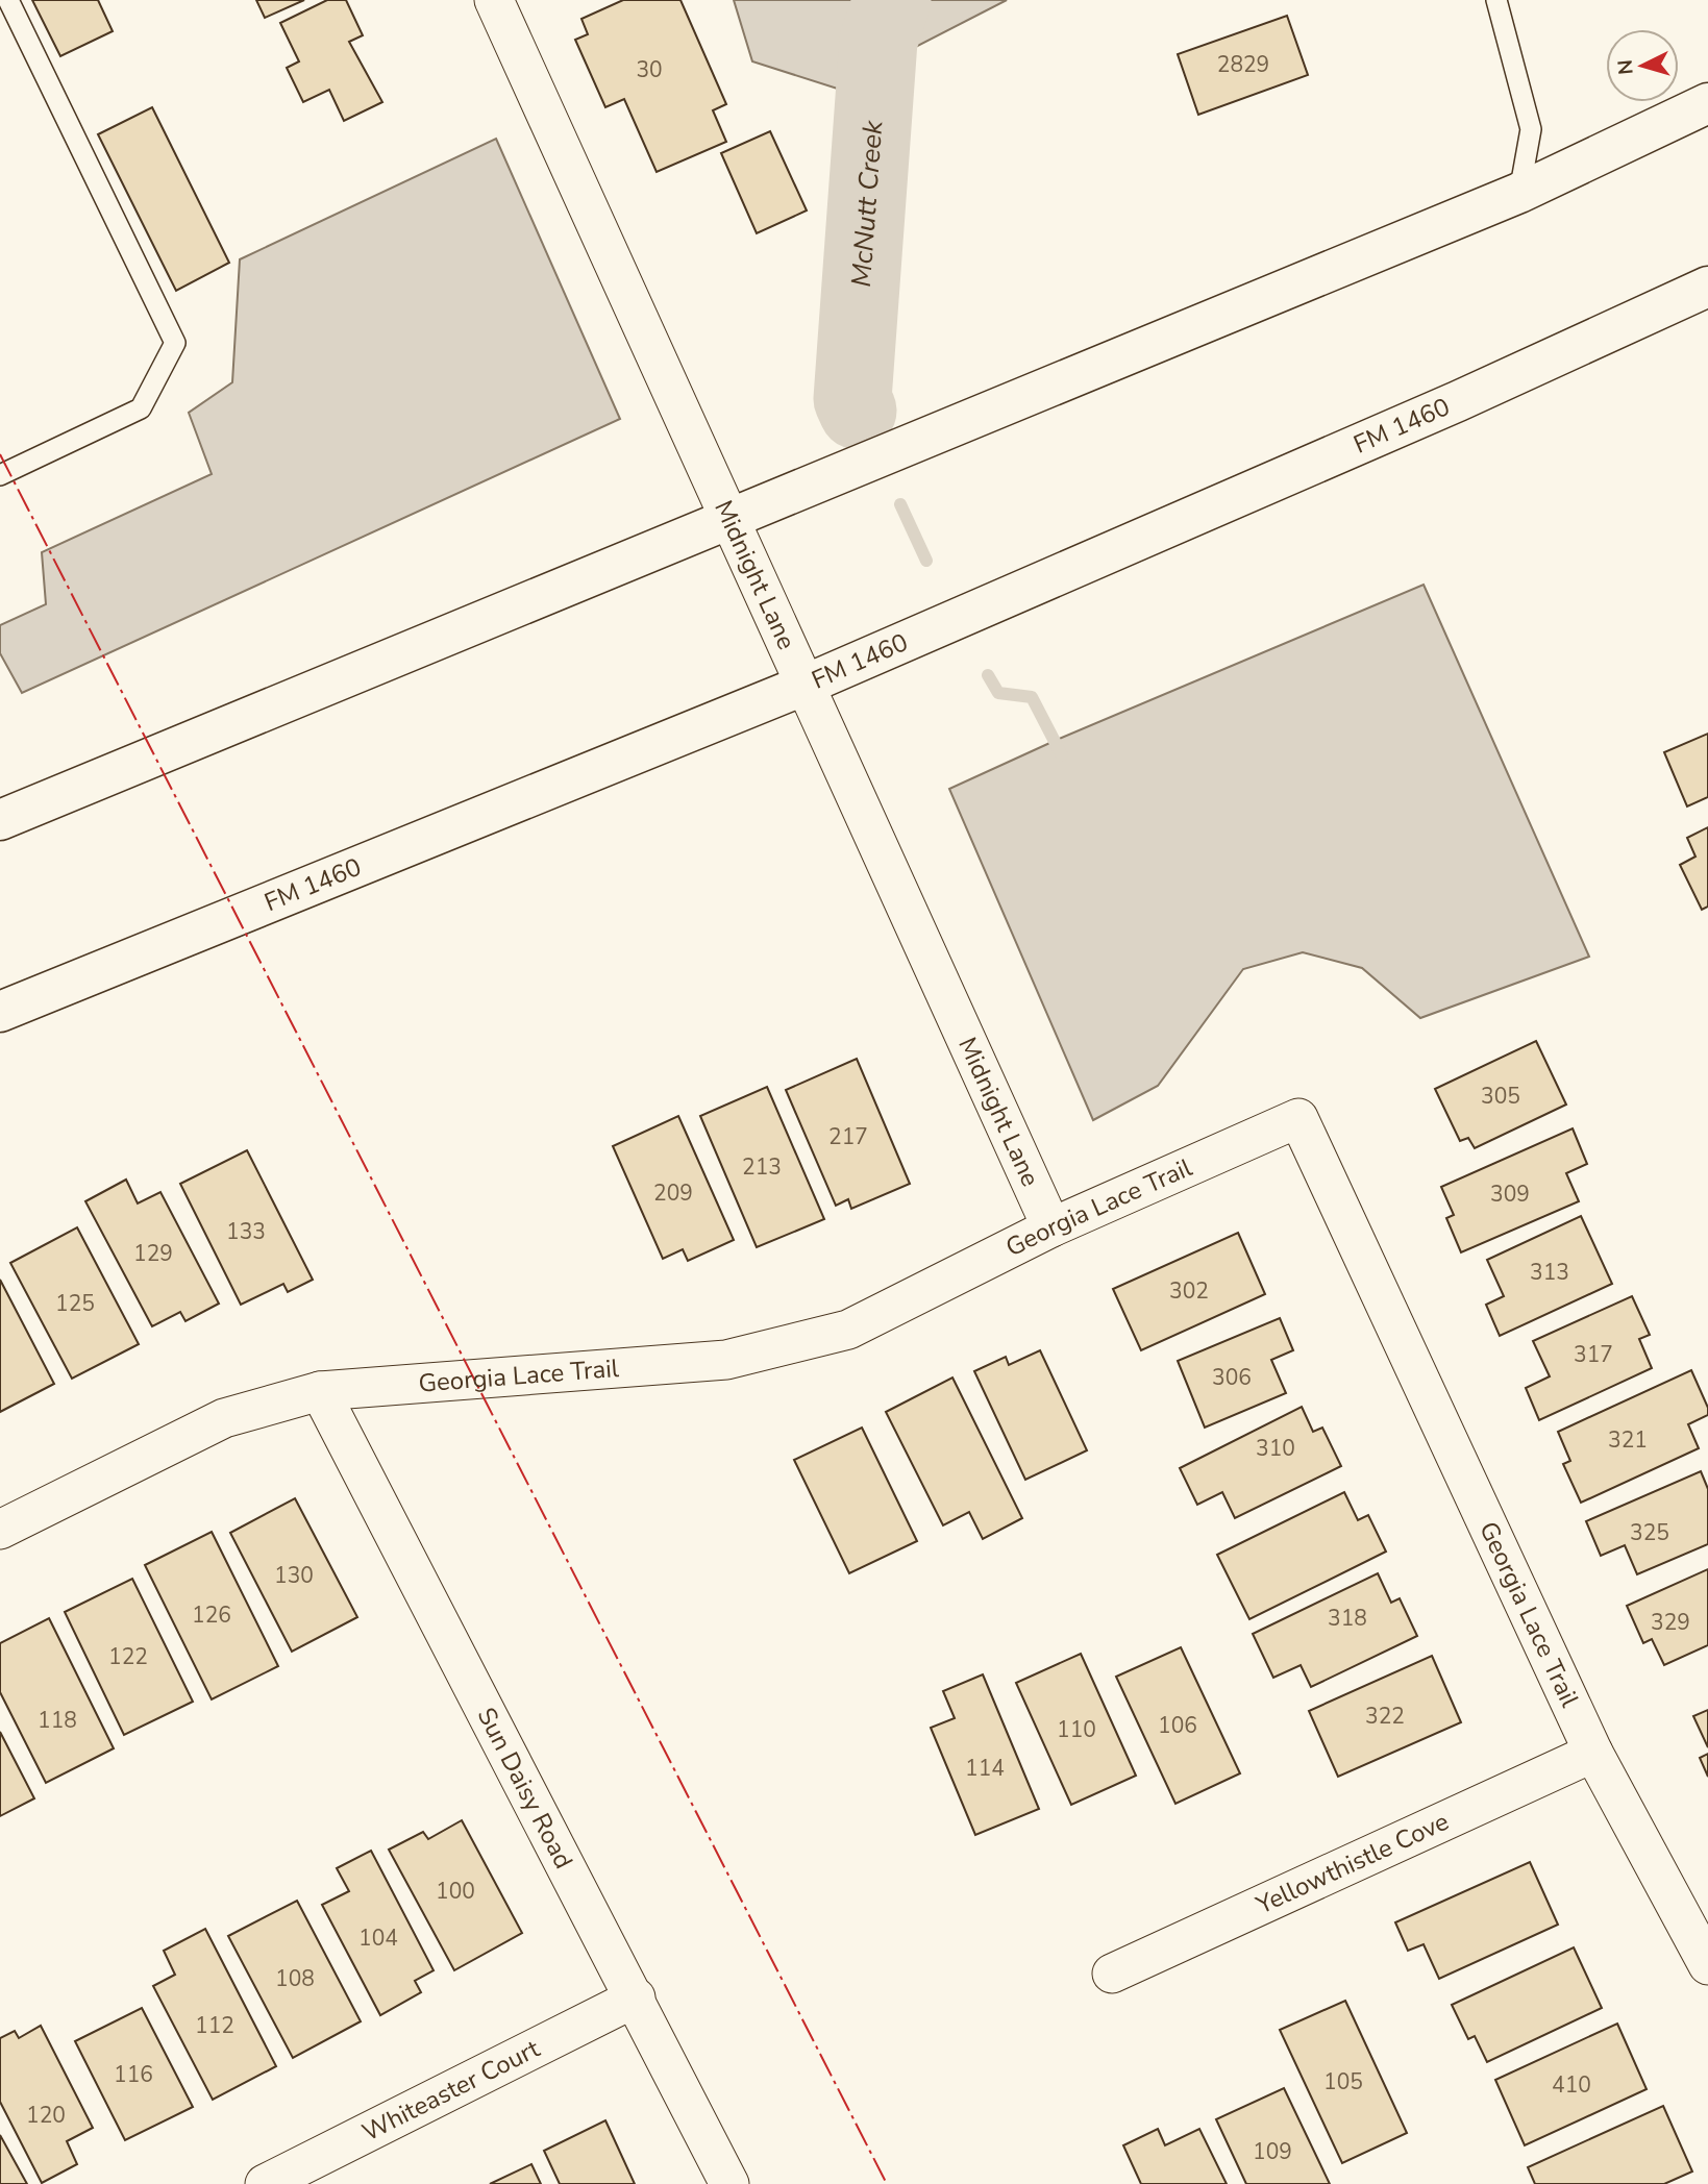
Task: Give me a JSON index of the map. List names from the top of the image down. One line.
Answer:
{"streets":{"main road":["FM 1460"],"street":["Midnight Lane","Georgia Lace Trail","Sun Daisy Road","Yellowthistle Cove","Whiteaster Court"]},"crossings":[["FM 1460","Midnight Lane"],["Midnight Lane","Georgia Lace Trail"],["Georgia Lace Trail","Sun Daisy Road"],["Georgia Lace Trail","Yellowthistle Cove"],["Sun Daisy Road","Whiteaster Court"]],"water":["McNutt Creek"],"house_numbers":["2829","30","305","217","213","209","309","133","129","313","302","125","317","306","321","310","325","130","126","318","329","122","322","118","106","110","114","100","104","108","112","116","105","410","120","109"],"north":"left"}
